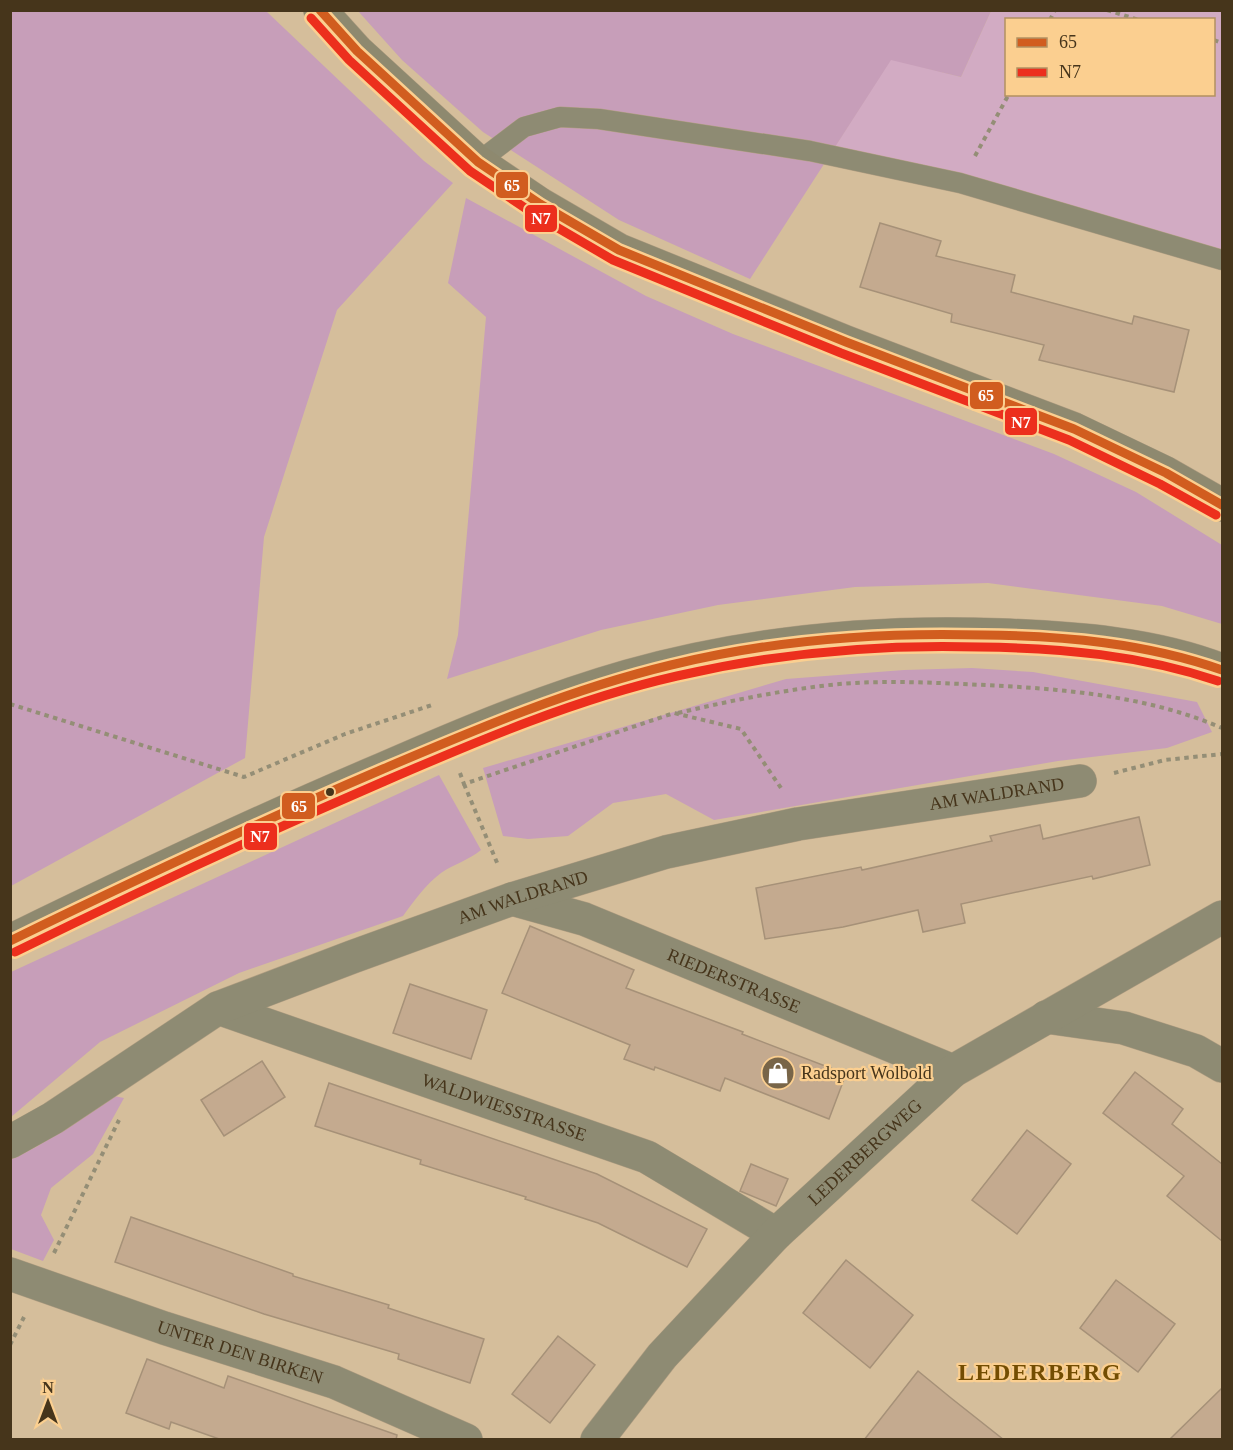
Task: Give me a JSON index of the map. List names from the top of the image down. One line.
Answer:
{"streets":{"street":["AM WALDRAND","RIEDERSTRASSE","WALDWIESSTRASSE","LEDERBERGWEG","UNTER DEN BIRKEN"]},"crossings":[["AM WALDRAND","RIEDERSTRASSE"],["AM WALDRAND","WALDWIESSTRASSE"],["RIEDERSTRASSE","LEDERBERGWEG"],["WALDWIESSTRASSE","LEDERBERGWEG"]],"districts":["LEDERBERG"],"places":{"shop":["Radsport Wolbold"]},"lines":["transit line 65","transit line N7"],"legend":["65","N7"],"north":"top"}
